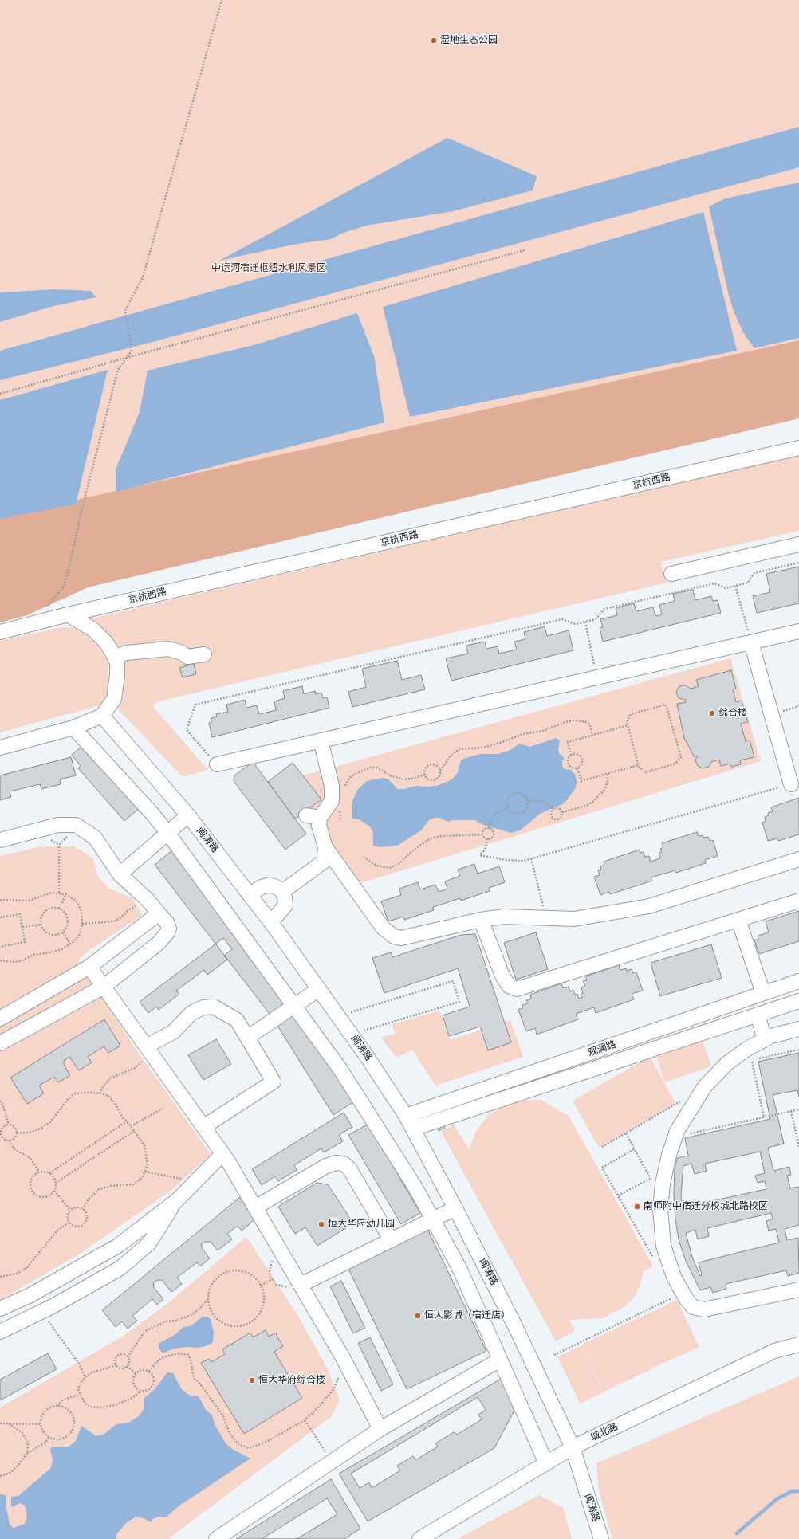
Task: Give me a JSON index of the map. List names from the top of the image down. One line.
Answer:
{"streets":{"street":["京杭西路","闻涛路","观澜路","城北路"]},"crossings":[["闻涛路","观澜路"],["闻涛路","城北路"]],"parks":["中运河宿迁枢纽水利风景区"],"places":["湿地生态公园","综合楼","南师附中宿迁分校城北路校区","恒大华府幼儿园","恒大影城（宿迁店）","恒大华府综合楼"]}
